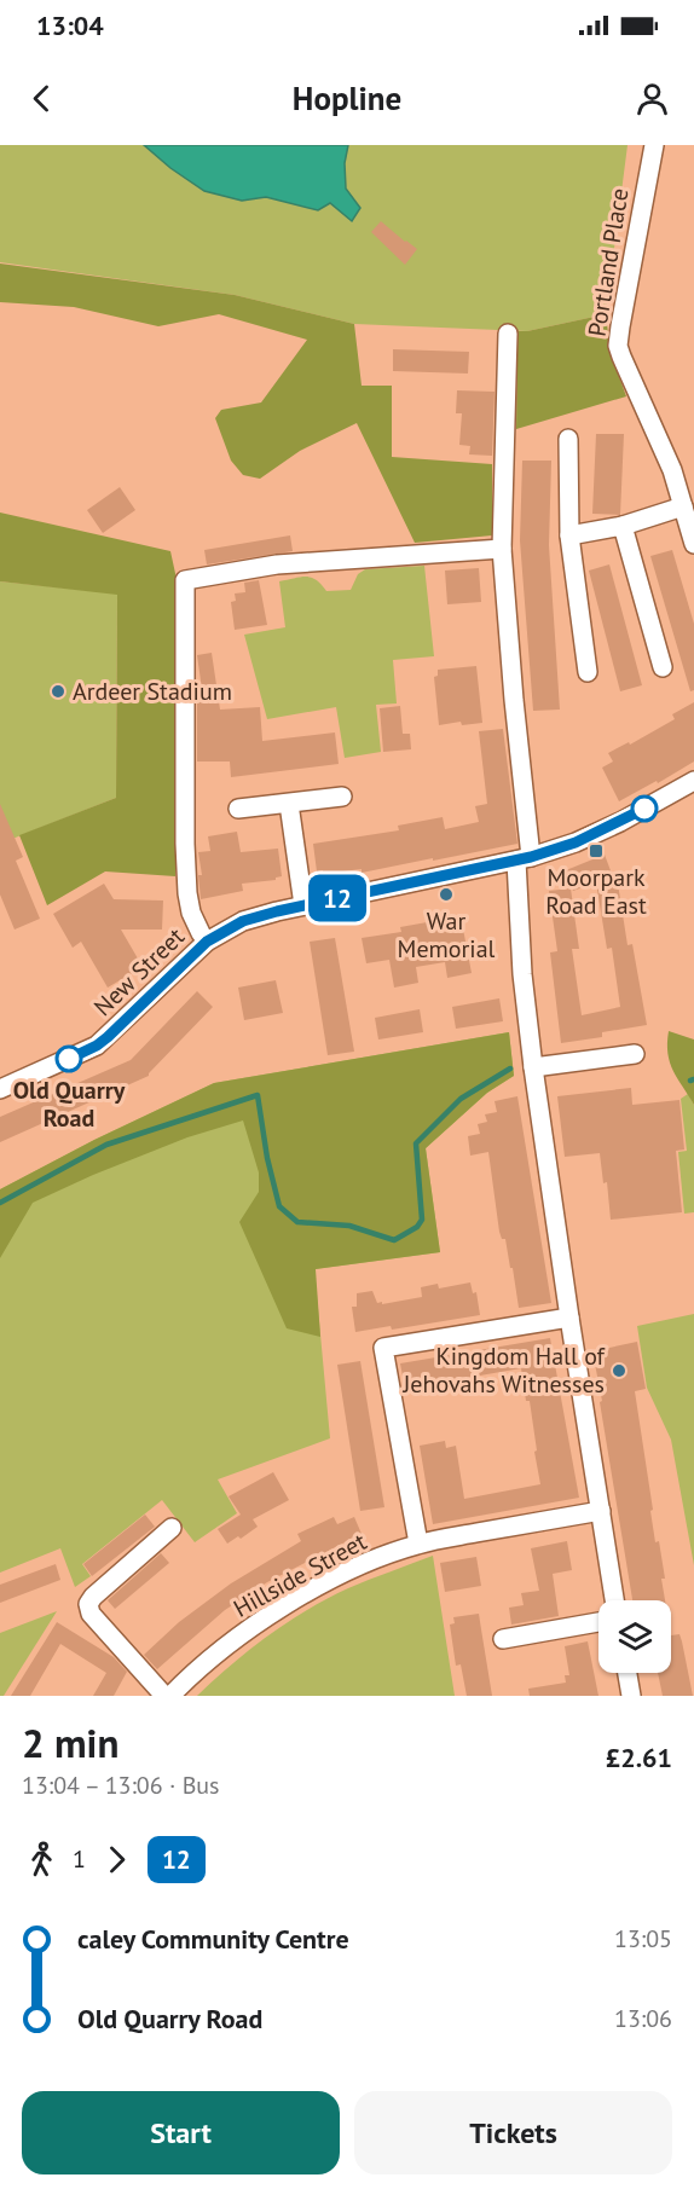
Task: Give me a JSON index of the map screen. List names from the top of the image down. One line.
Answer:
{"streets":{"street":["Portland Place","New Street","Hillside Street"]},"places":{"other":["Ardeer Stadium","War Memorial","Old Quarry Road","Kingdom Hall of Jehovahs Witnesses"],"transit":["Moorpark Road East"]},"lines":["bus line 12"],"page":{"status":"13:04","header":"Hopline","on_map":"12","heading":["2 min","13:04 – 13:06 · Bus","£2.61"],"legs":["1","12"],"list":[{"name":"caley Community Centre","value":"13:05"},{"name":"Old Quarry Road","value":"13:06"}],"buttons":["Start","Tickets"]}}
